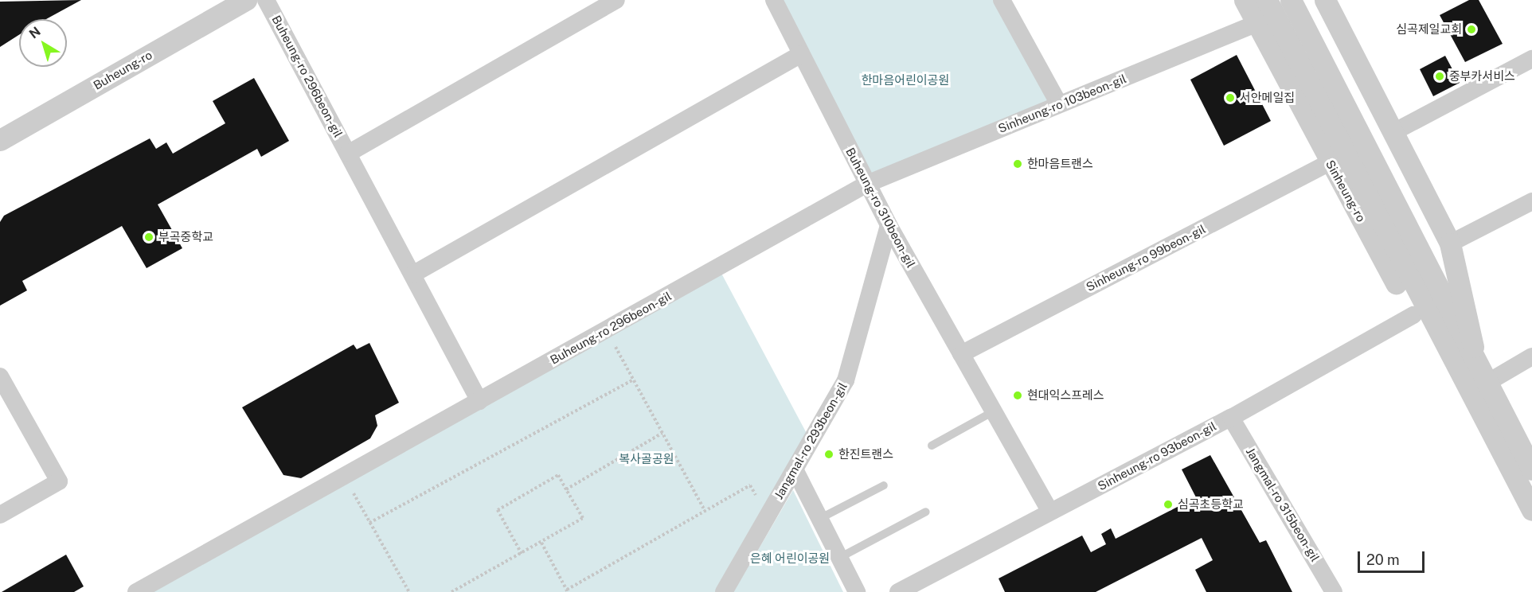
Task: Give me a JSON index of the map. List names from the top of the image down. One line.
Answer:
{"streets":{"street":["Buheung-ro","Buheung-ro 296beon-gil","Sinheung-ro 103beon-gil","Sinheung-ro","Buheung-ro 310beon-gil","Sinheung-ro 99beon-gil","Jangmal-ro 293beon-gil","Sinheung-ro 93beon-gil","Jangmal-ro 315beon-gil"]},"crossings":[["Buheung-ro 296beon-gil","Sinheung-ro 103beon-gil"],["Buheung-ro 296beon-gil","Buheung-ro 310beon-gil"],["Sinheung-ro 103beon-gil","Sinheung-ro"],["Sinheung-ro 103beon-gil","Buheung-ro 310beon-gil"],["Sinheung-ro","Sinheung-ro 99beon-gil"],["Sinheung-ro","Sinheung-ro 93beon-gil"],["Buheung-ro 310beon-gil","Sinheung-ro 99beon-gil"],["Buheung-ro 310beon-gil","Jangmal-ro 293beon-gil"],["Buheung-ro 310beon-gil","Sinheung-ro 93beon-gil"],["Sinheung-ro 93beon-gil","Jangmal-ro 315beon-gil"]],"parks":["한마음어린이공원","복사골공원","은혜 어린이공원"],"places":["심곡제일교회","중부카서비스","서안메일집","한마음트랜스","부곡중학교","현대익스프레스","한진트랜스","심곡초등학교"],"scale_bar":"20 m","north":"top left"}
